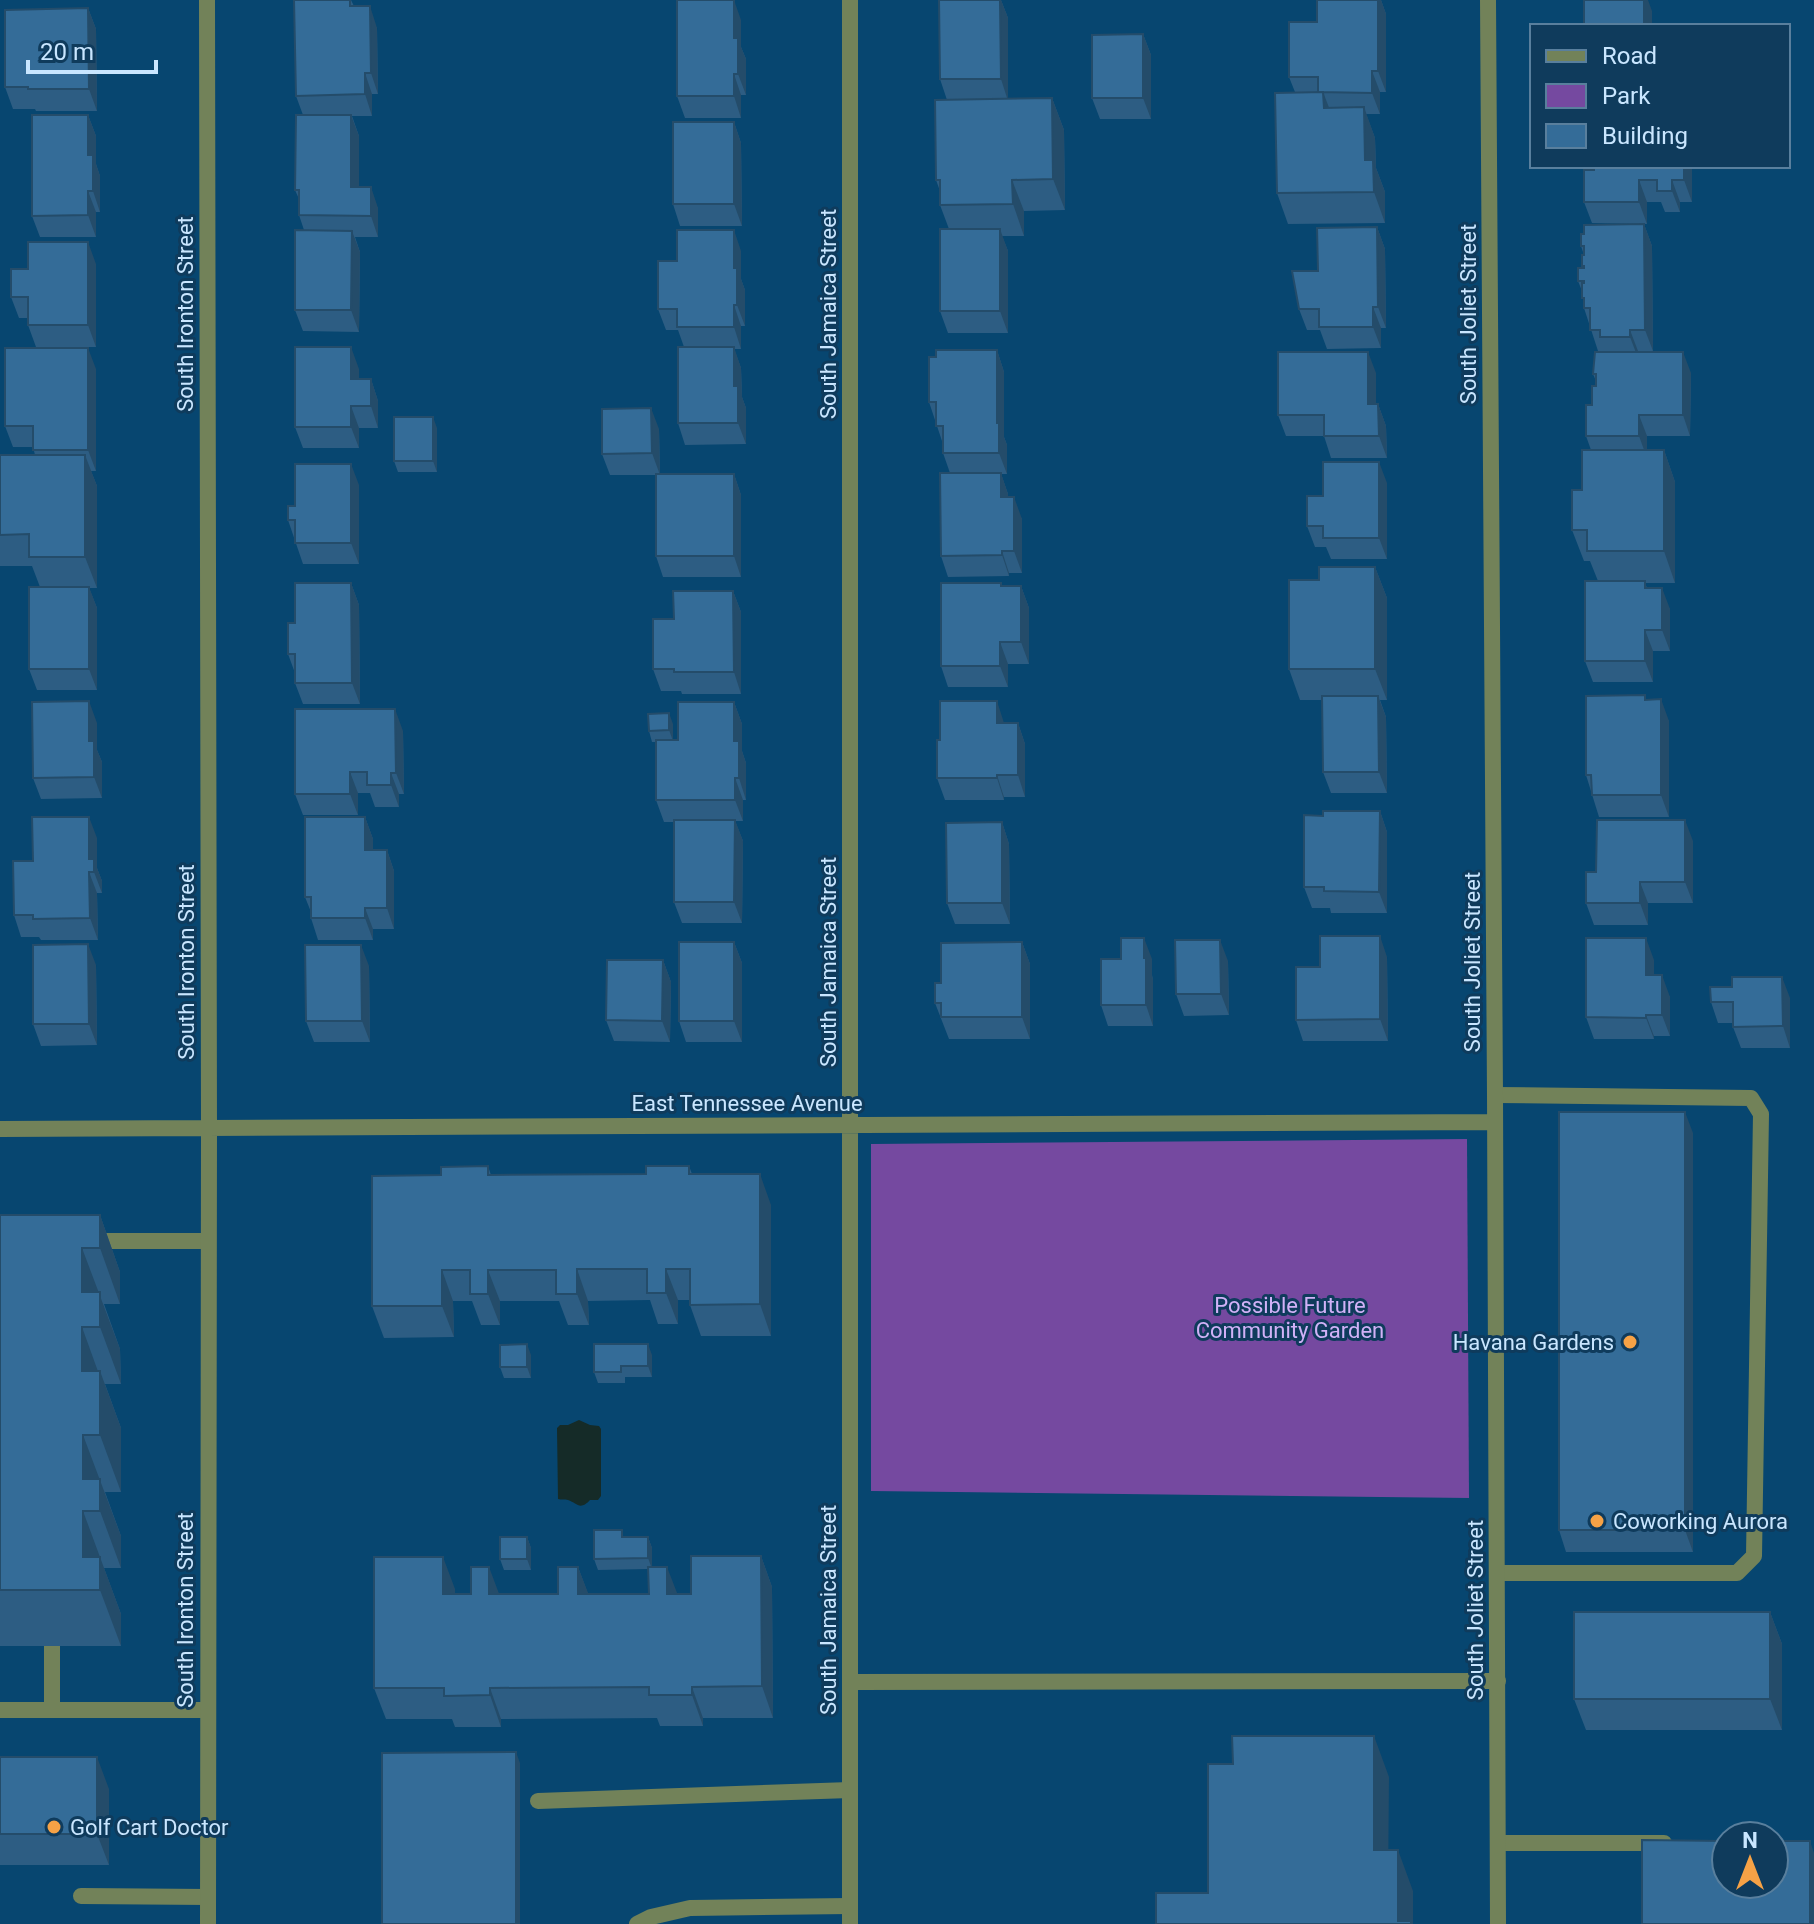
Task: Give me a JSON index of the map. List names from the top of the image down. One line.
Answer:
{"streets":{"street":["South Ironton Street","South Jamaica Street","South Joliet Street","East Tennessee Avenue"]},"crossings":[["South Ironton Street","East Tennessee Avenue"],["South Jamaica Street","East Tennessee Avenue"],["South Joliet Street","East Tennessee Avenue"]],"parks":["Possible Future Community Garden"],"places":["Havana Gardens","Coworking Aurora","Golf Cart Doctor"],"legend":["Road","Park","Building"],"scale_bar":"20 m","north":"top"}
